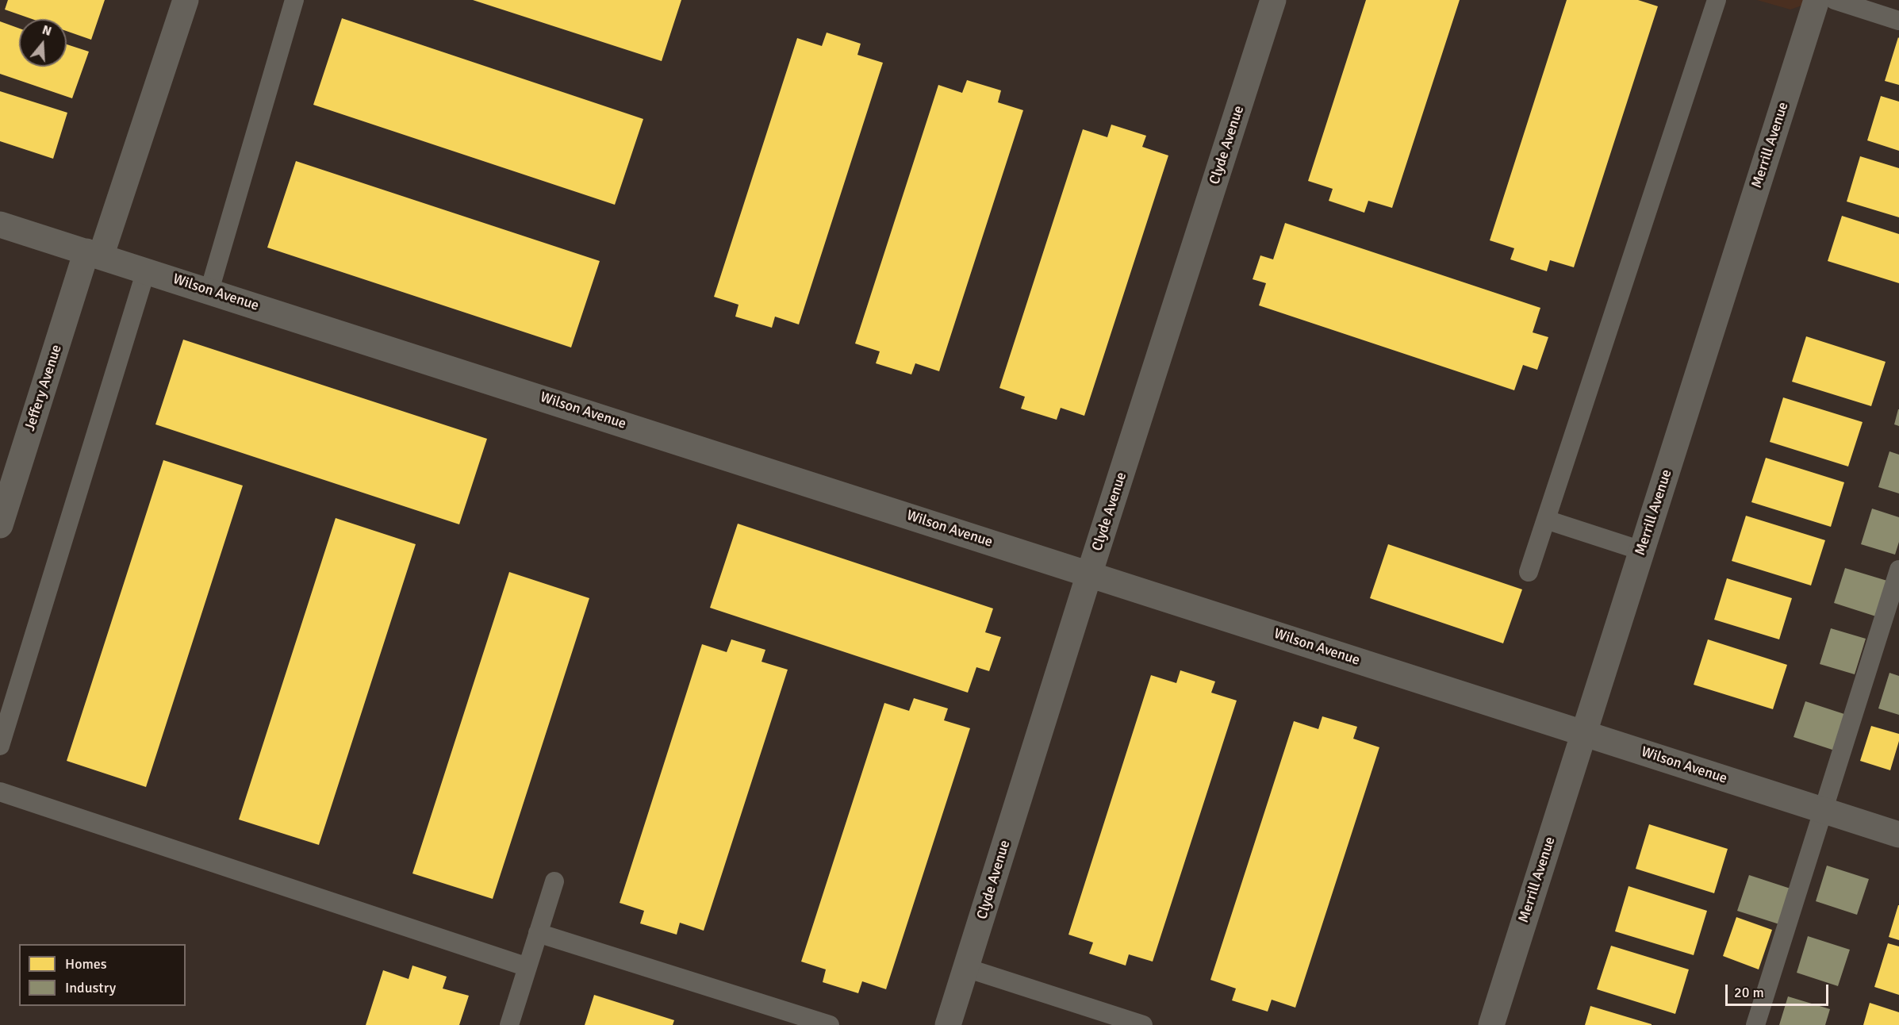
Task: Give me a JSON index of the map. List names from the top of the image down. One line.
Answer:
{"streets":{"street":["Clyde Avenue","Merrill Avenue","Wilson Avenue","Jeffery Avenue"]},"crossings":[["Clyde Avenue","Wilson Avenue"],["Merrill Avenue","Wilson Avenue"],["Wilson Avenue","Jeffery Avenue"]],"legend":["Homes","Industry"],"scale_bar":"20 m","north":"top"}
